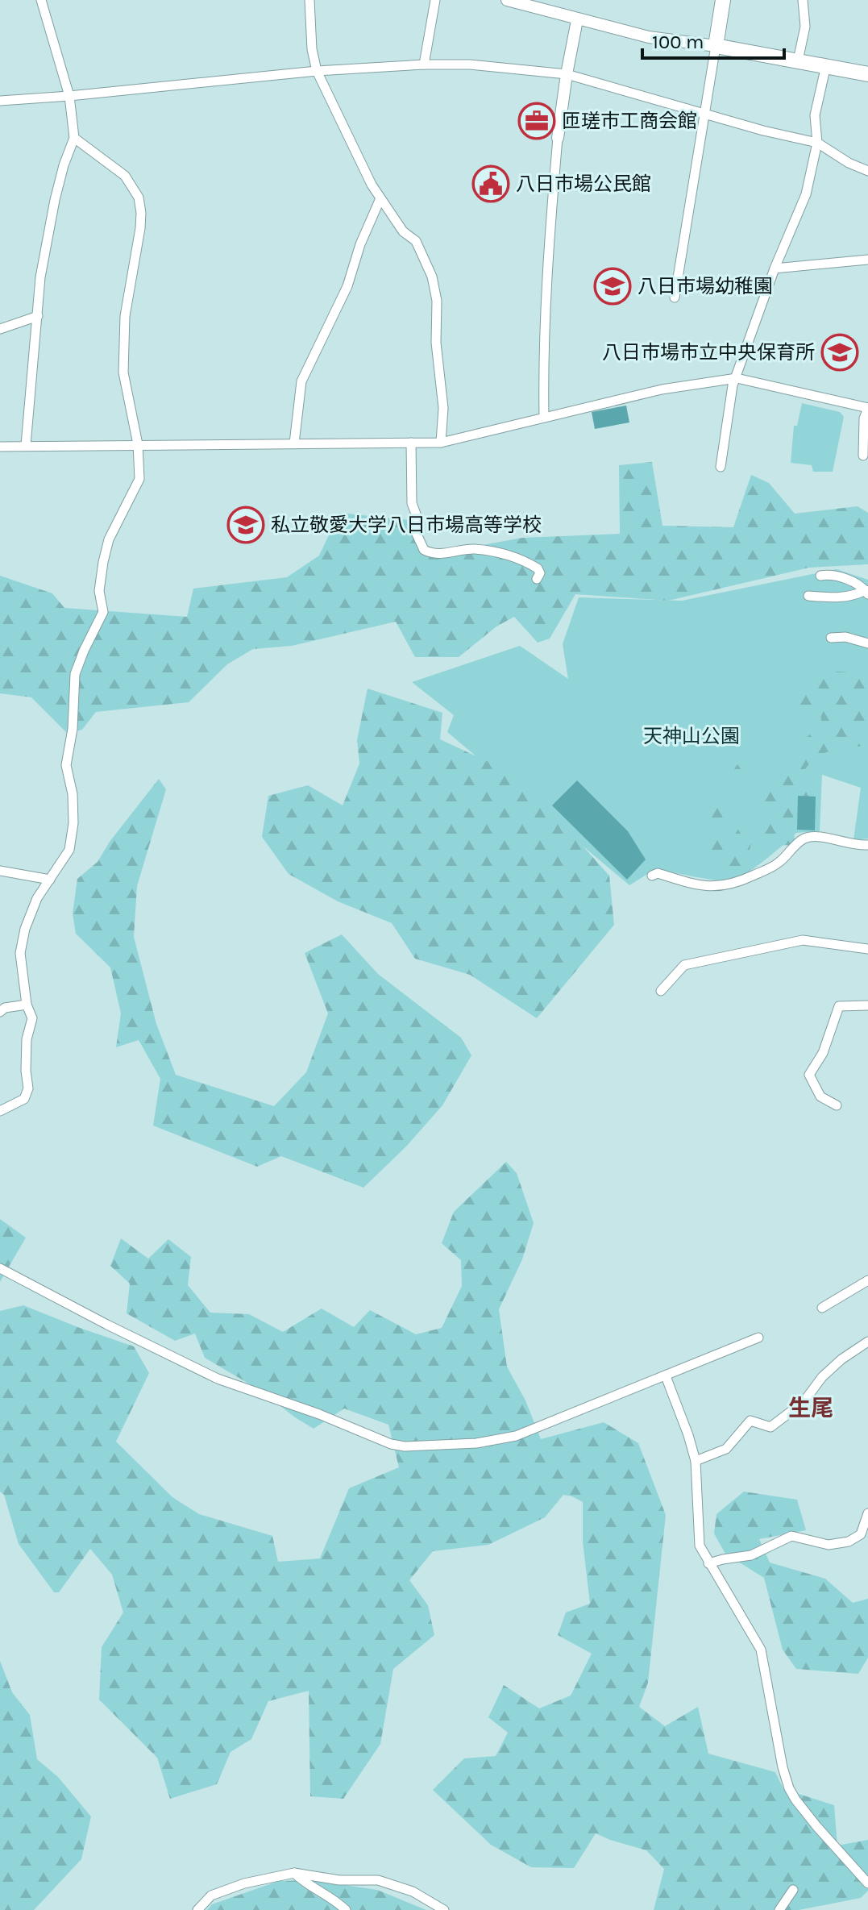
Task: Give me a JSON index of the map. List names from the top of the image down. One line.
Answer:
{"districts":["生尾"],"parks":["天神山公園"],"places":{"office":["匝瑳市工商会館"],"public building":["八日市場公民館"],"school or university":["八日市場幼稚園","八日市場市立中央保育所","私立敬愛大学八日市場高等学校"]},"scale_bar":"100 m"}
